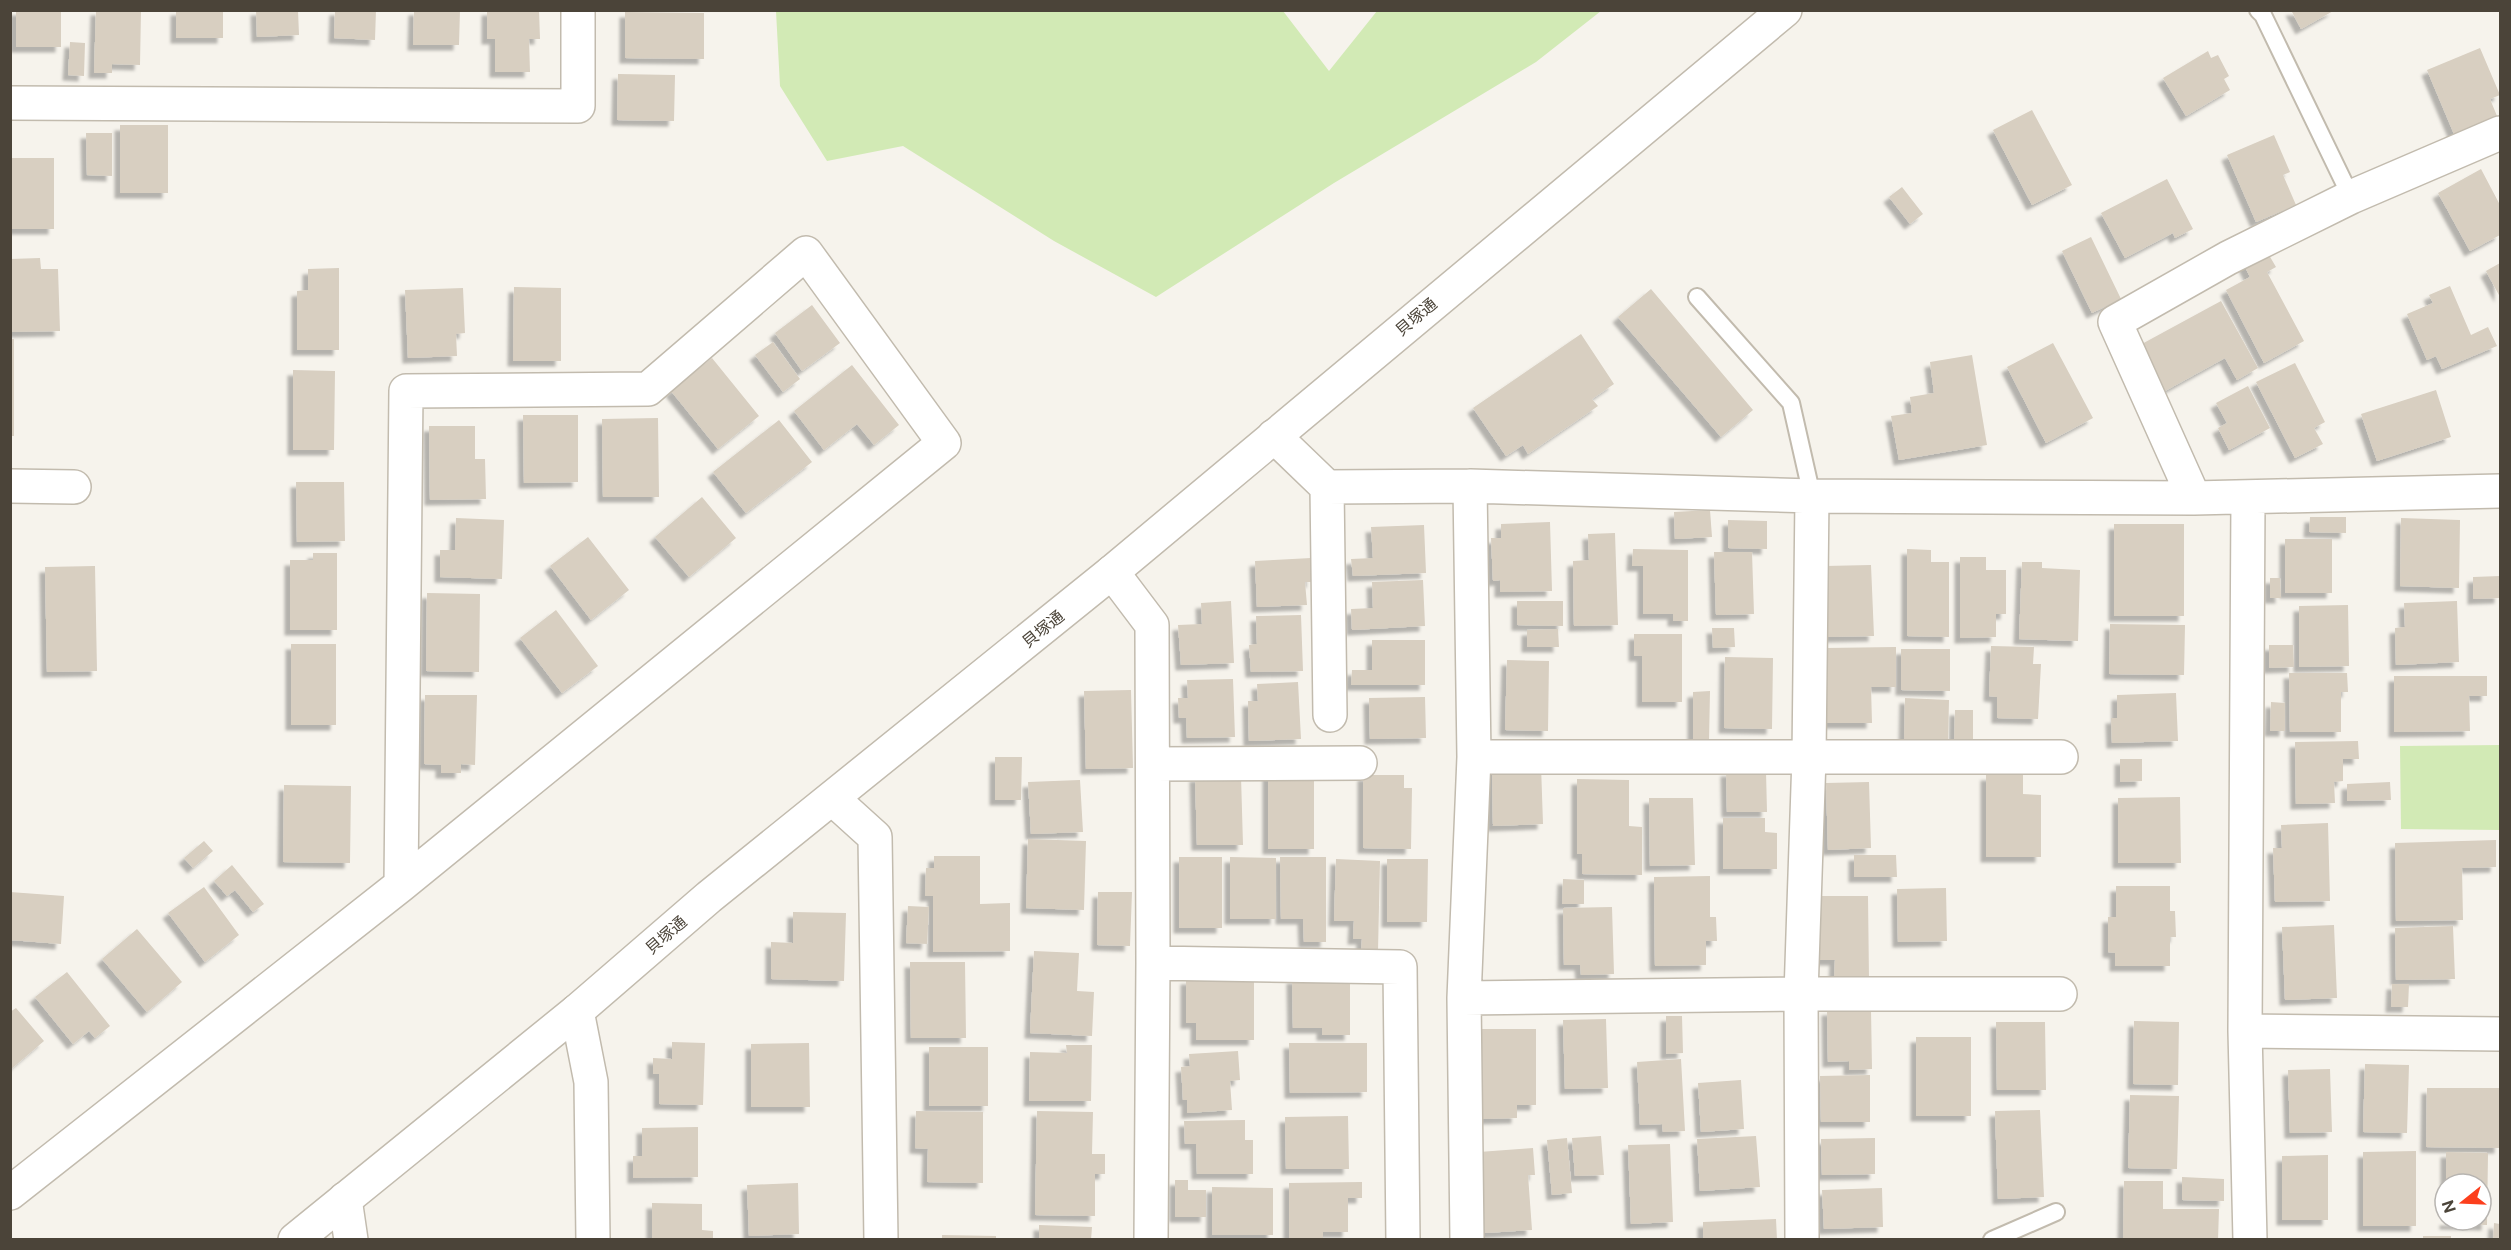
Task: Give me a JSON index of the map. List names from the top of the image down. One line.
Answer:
{"streets":{"street":["貝塚通"]},"north":"left"}
